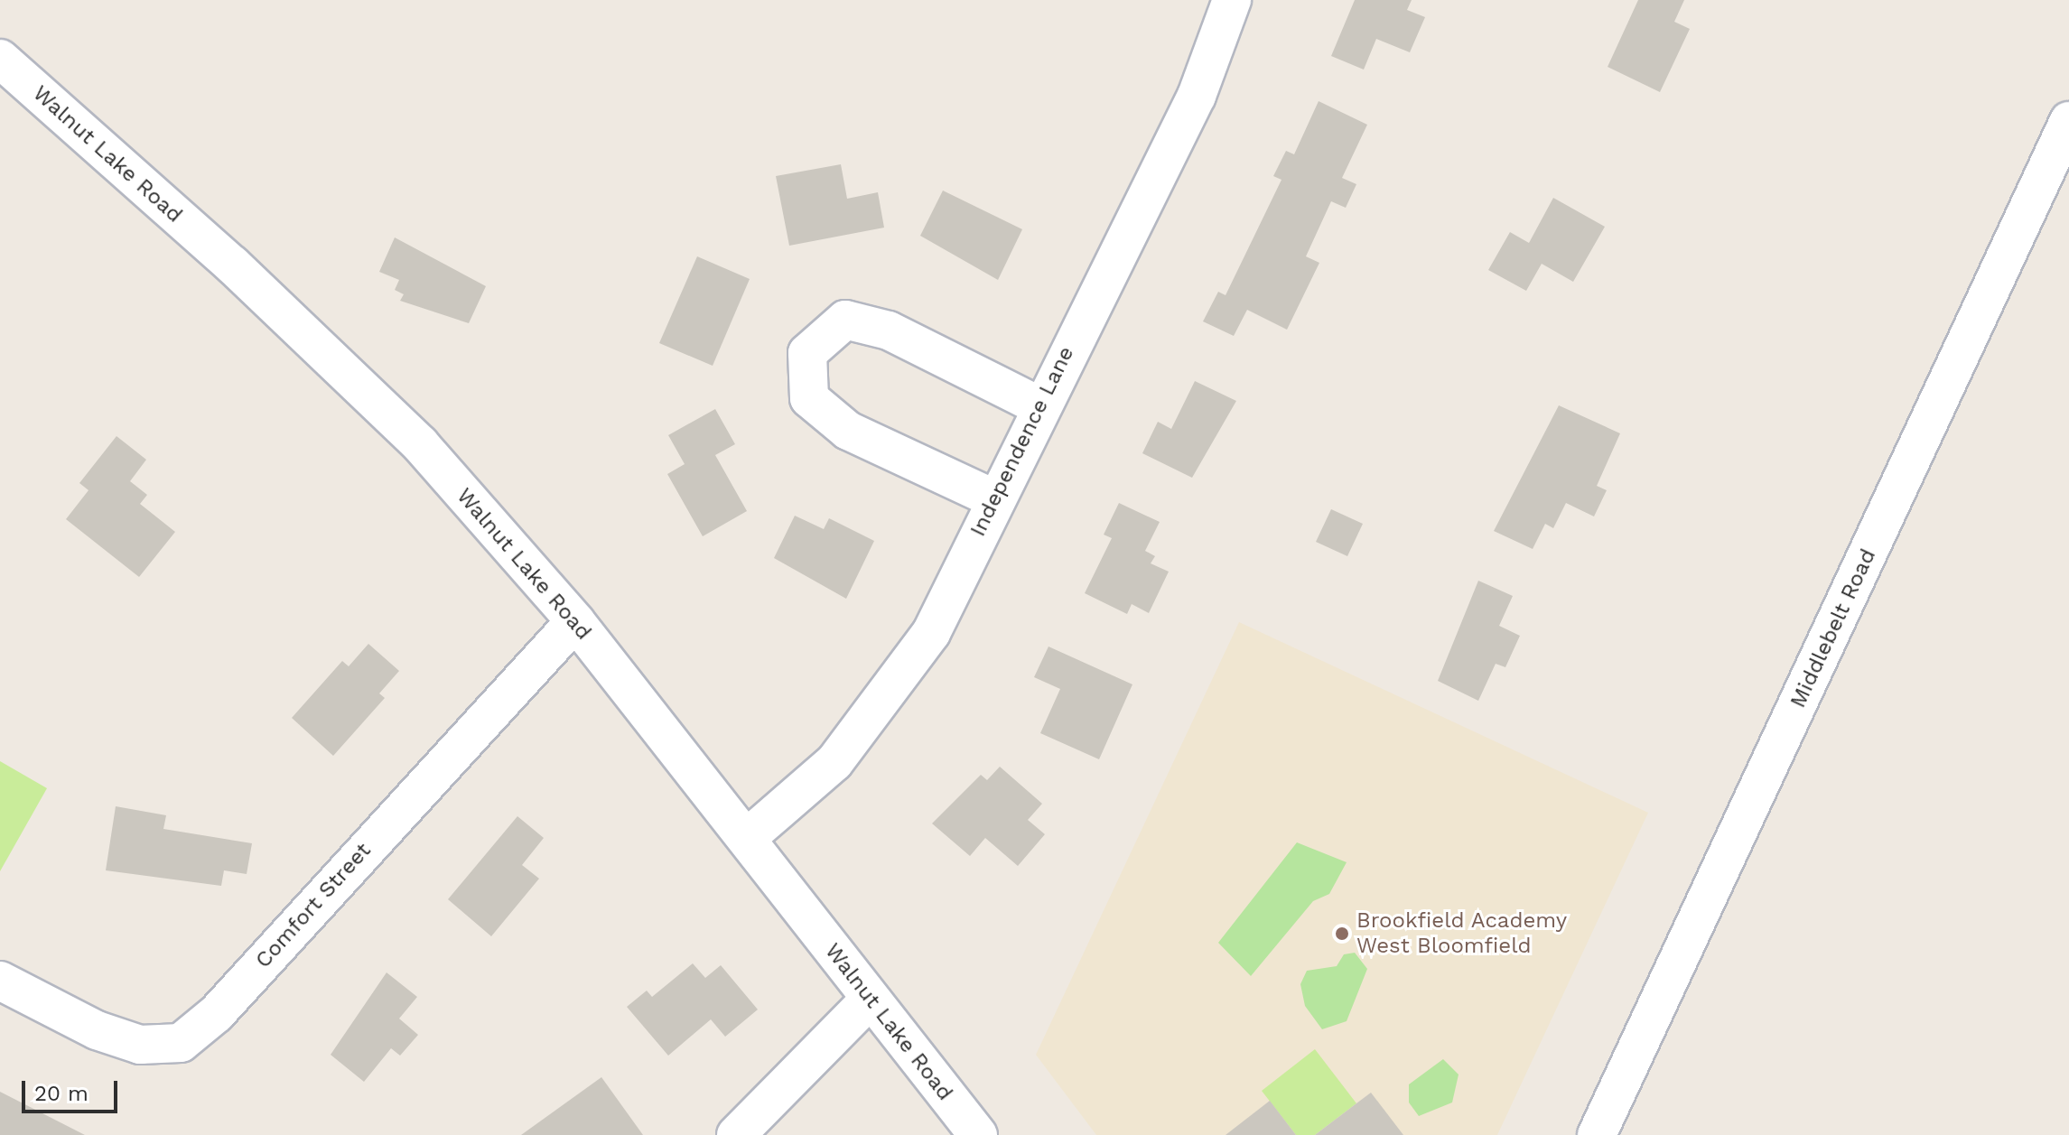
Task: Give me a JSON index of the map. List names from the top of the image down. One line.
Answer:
{"streets":{"street":["Walnut Lake Road","Independence Lane","Middlebelt Road","Comfort Street"]},"crossings":[["Walnut Lake Road","Independence Lane"],["Walnut Lake Road","Comfort Street"]],"places":["Brookfield Academy West Bloomfield"],"scale_bar":"20 m"}
